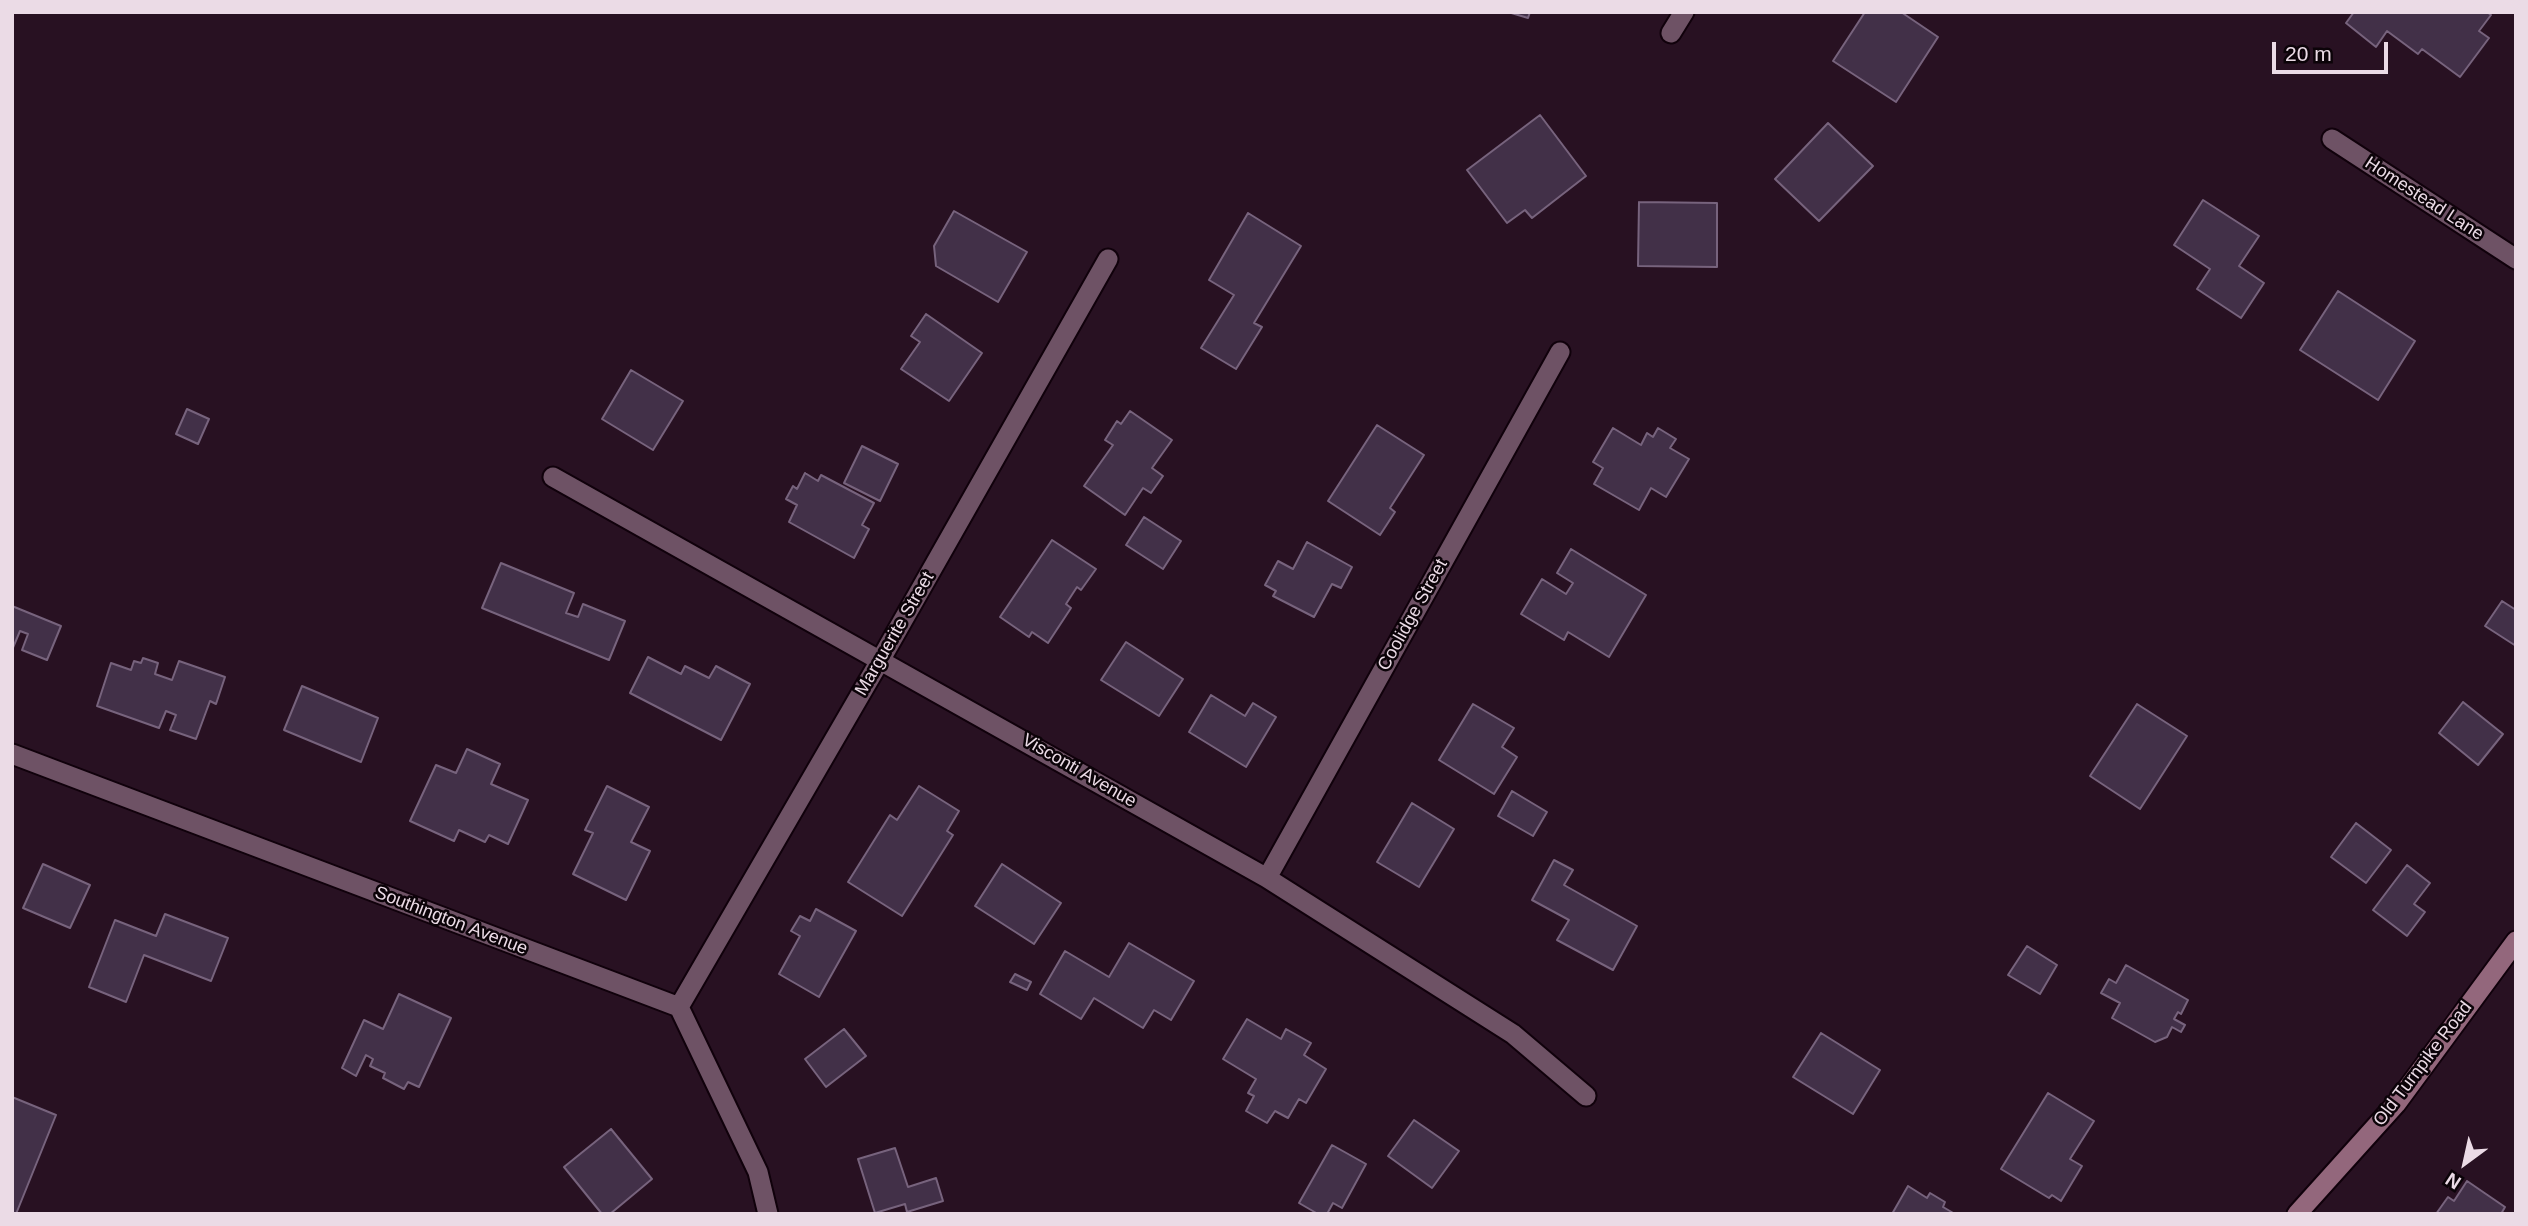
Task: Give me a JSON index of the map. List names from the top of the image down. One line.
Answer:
{"streets":{"main road":["Old Turnpike Road"],"street":["Homestead Lane","Coolidge Street","Marguerite Street","Visconti Avenue","Southington Avenue"]},"crossings":[["Coolidge Street","Visconti Avenue"],["Marguerite Street","Visconti Avenue"],["Marguerite Street","Southington Avenue"]],"scale_bar":"20 m","north":"bottom left"}
